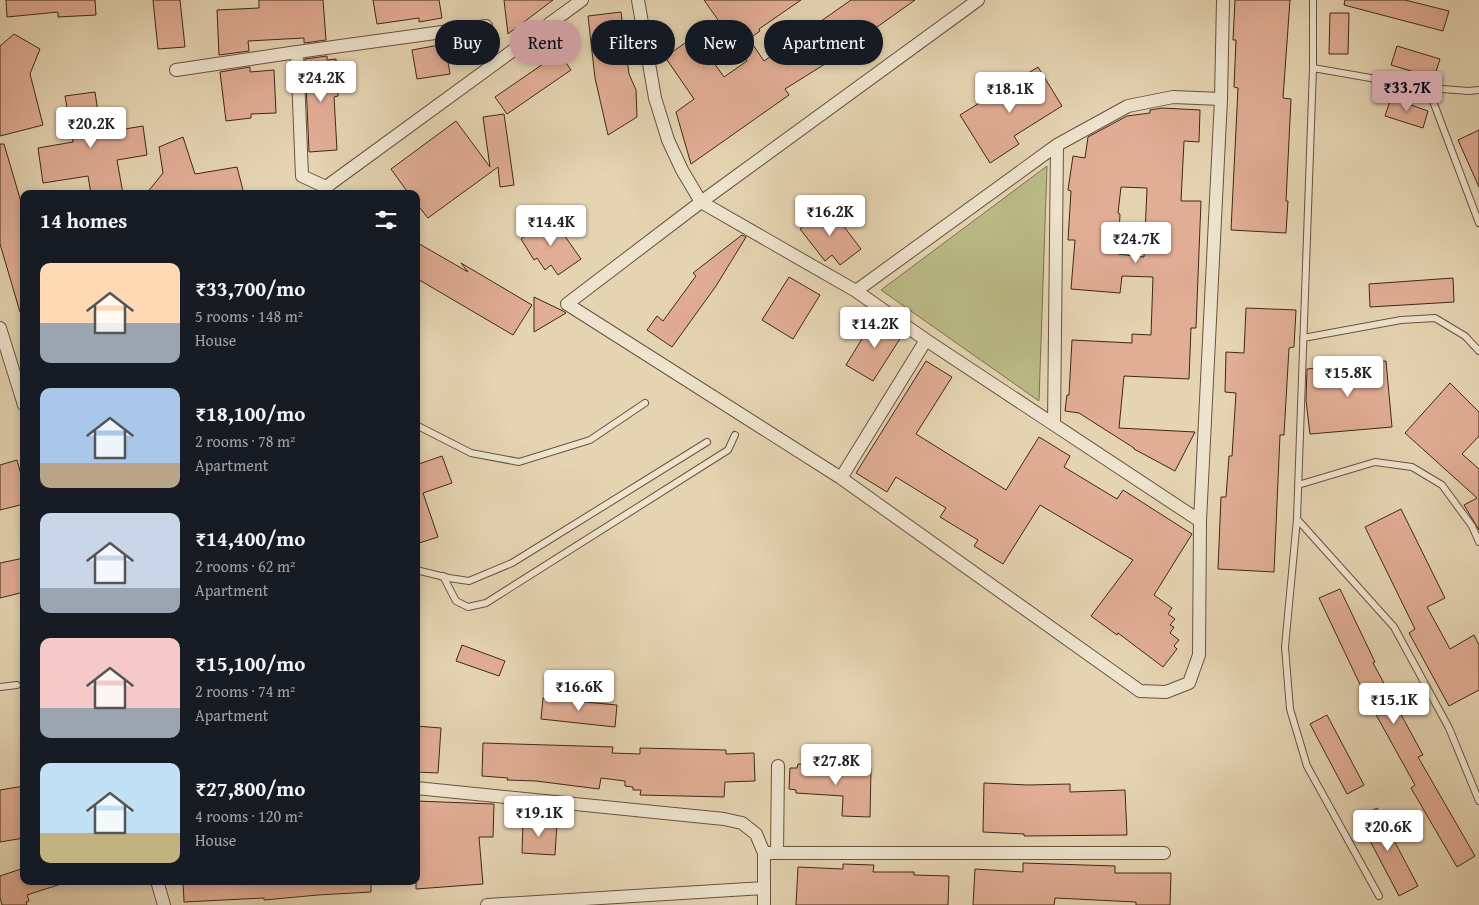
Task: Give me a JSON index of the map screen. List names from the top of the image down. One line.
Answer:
{"page":{"chip":["Buy","Rent","Filters","New","Apartment"],"price":["₹24.2K","₹33.7K","₹18.1K","₹20.2K","₹16.2K","₹14.4K","₹24.7K","₹14.2K","₹15.8K","₹16.6K","₹15.1K","₹27.8K","₹19.1K","₹20.6K"],"heading":"14 homes","list":[{"name":"₹33,700/mo","note":"5 rooms · 148 m² · House"},{"name":"₹18,100/mo","note":"2 rooms · 78 m² · Apartment"},{"name":"₹14,400/mo","note":"2 rooms · 62 m² · Apartment"},{"name":"₹15,100/mo","note":"2 rooms · 74 m² · Apartment"},{"name":"₹27,800/mo","note":"4 rooms · 120 m² · House"}]}}
